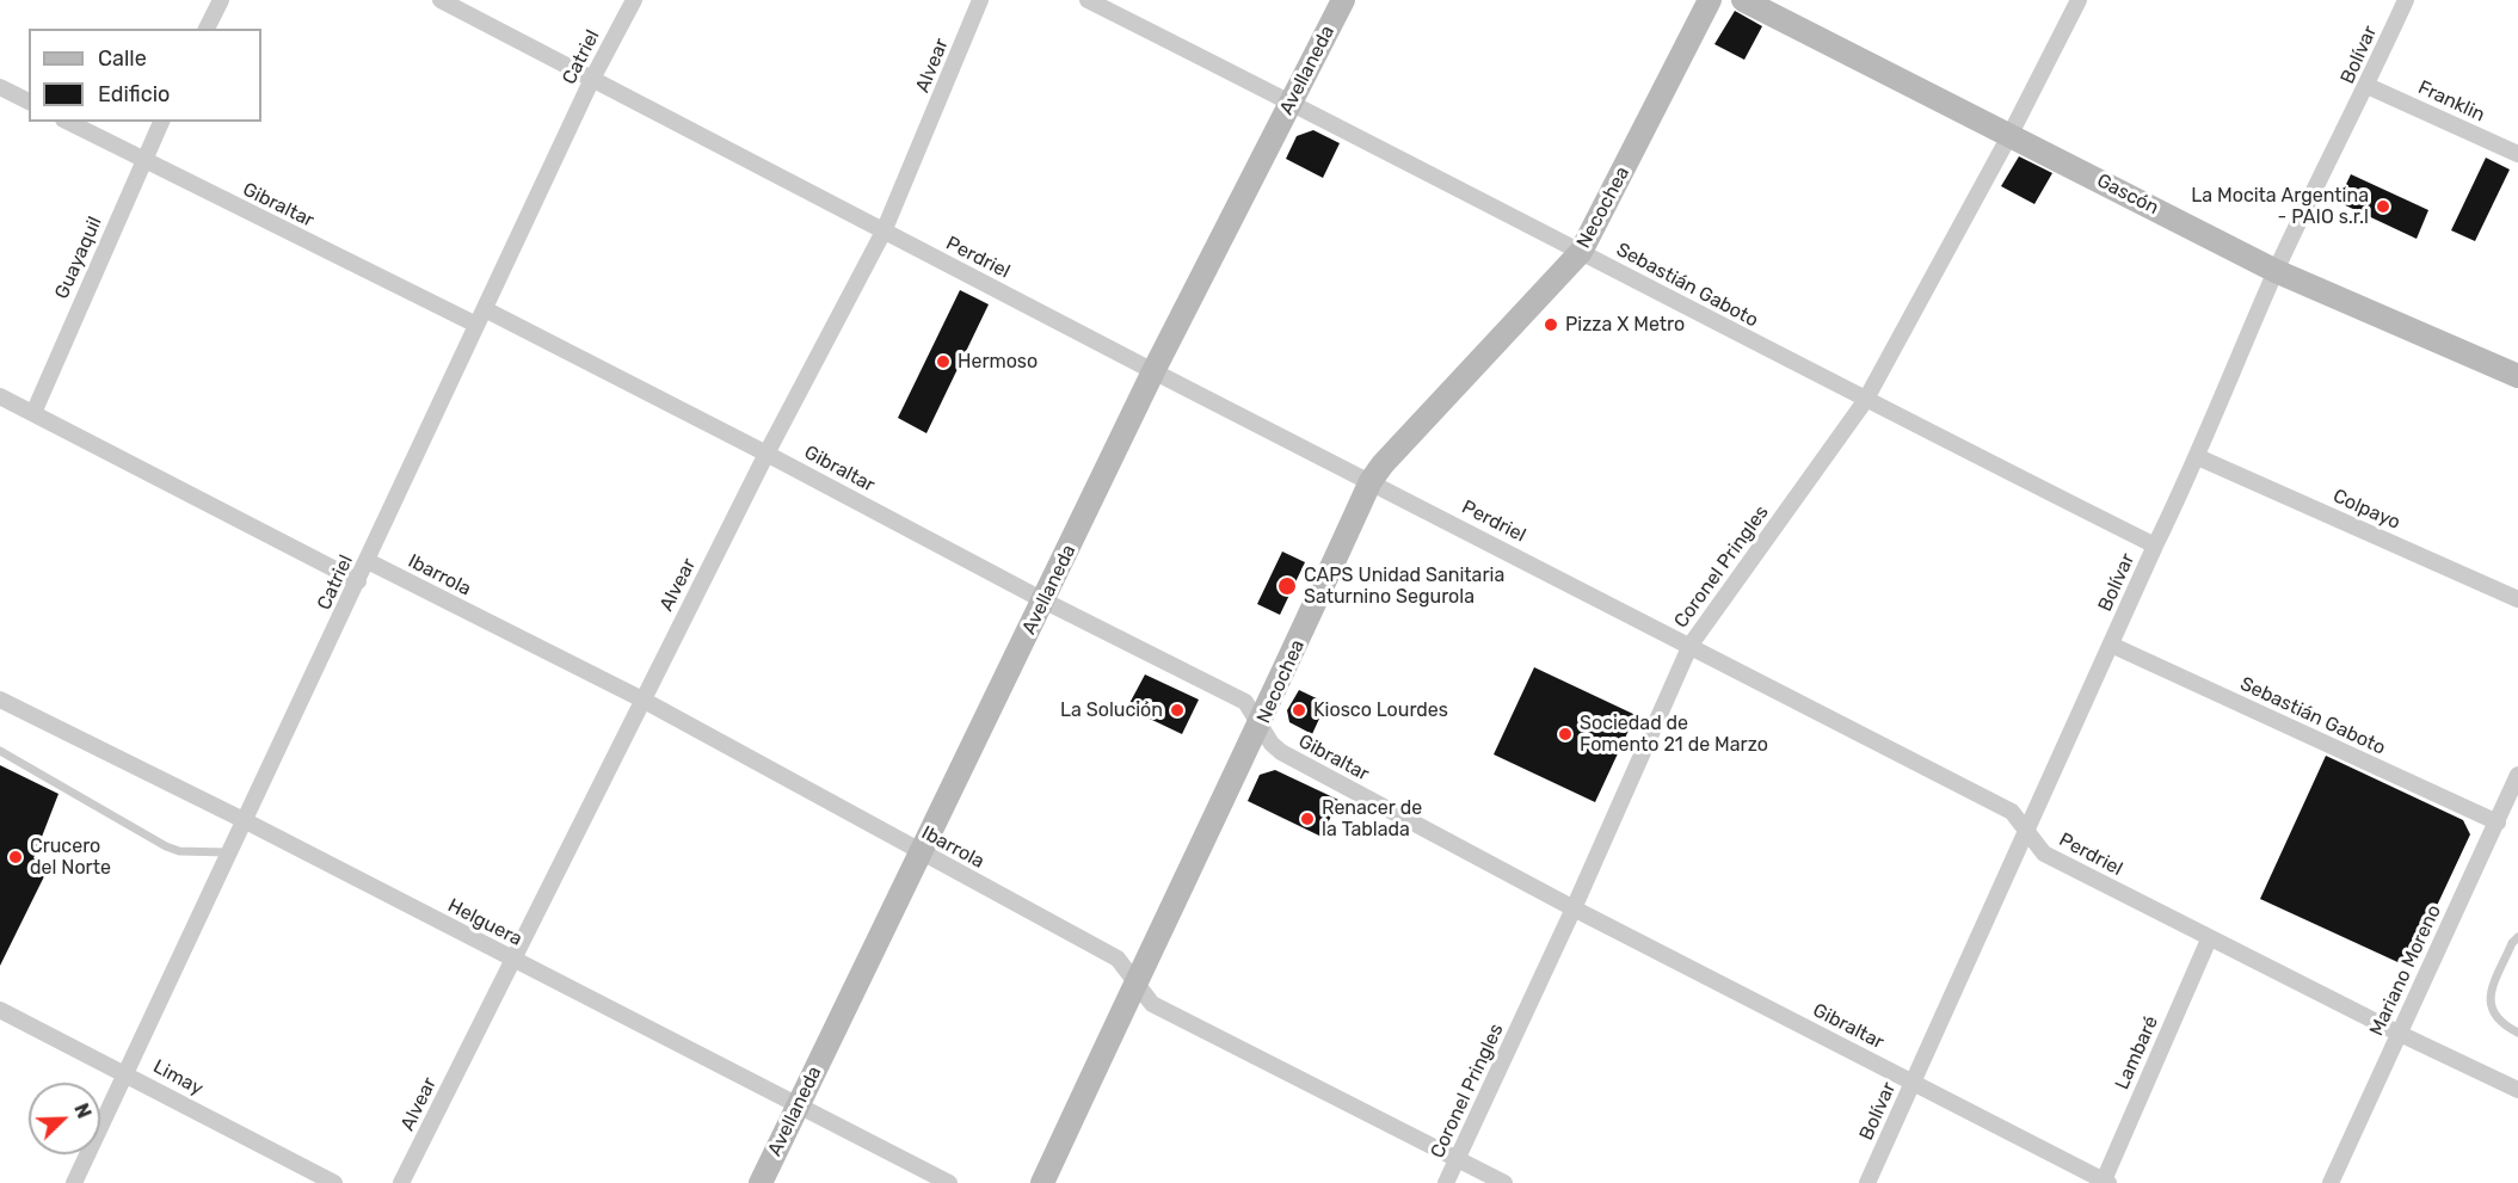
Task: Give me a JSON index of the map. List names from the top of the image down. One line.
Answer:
{"streets":{"street":["Bolívar","Catriel","Alvear","Avellaneda","Franklin","Gascón","Gibraltar","Necochea","Guayaquil","Perdriel","Sebastián Gaboto","Colpayo","Coronel Pringles","Ibarrola","Helguera","Mariano Moreno","Lambaré","Limay"]},"crossings":[["Bolívar","Franklin"],["Bolívar","Gascón"],["Bolívar","Gibraltar"],["Bolívar","Perdriel"],["Bolívar","Sebastián Gaboto"],["Bolívar","Colpayo"],["Catriel","Gibraltar"],["Catriel","Perdriel"],["Catriel","Ibarrola"],["Catriel","Helguera"],["Catriel","Limay"],["Alvear","Gibraltar"],["Alvear","Perdriel"],["Alvear","Ibarrola"],["Alvear","Helguera"],["Avellaneda","Gibraltar"],["Avellaneda","Perdriel"],["Avellaneda","Sebastián Gaboto"],["Avellaneda","Ibarrola"],["Avellaneda","Helguera"],["Gascón","Coronel Pringles"],["Gibraltar","Necochea"],["Gibraltar","Guayaquil"],["Gibraltar","Coronel Pringles"],["Gibraltar","Lambaré"],["Necochea","Perdriel"],["Necochea","Sebastián Gaboto"],["Necochea","Ibarrola"],["Perdriel","Coronel Pringles"],["Perdriel","Mariano Moreno"],["Perdriel","Lambaré"],["Sebastián Gaboto","Coronel Pringles"],["Sebastián Gaboto","Mariano Moreno"],["Coronel Pringles","Ibarrola"]],"places":["La Mocita Argentina - PAIO s.r.l","Pizza X Metro","Hermoso","CAPS Unidad Sanitaria Saturnino Segurola","La Solución","Kiosco Lourdes","Sociedad de Fomento 21 de Marzo","Renacer de la Tablada","Crucero del Norte"],"legend":["Calle","Edificio"],"north":"top right"}
